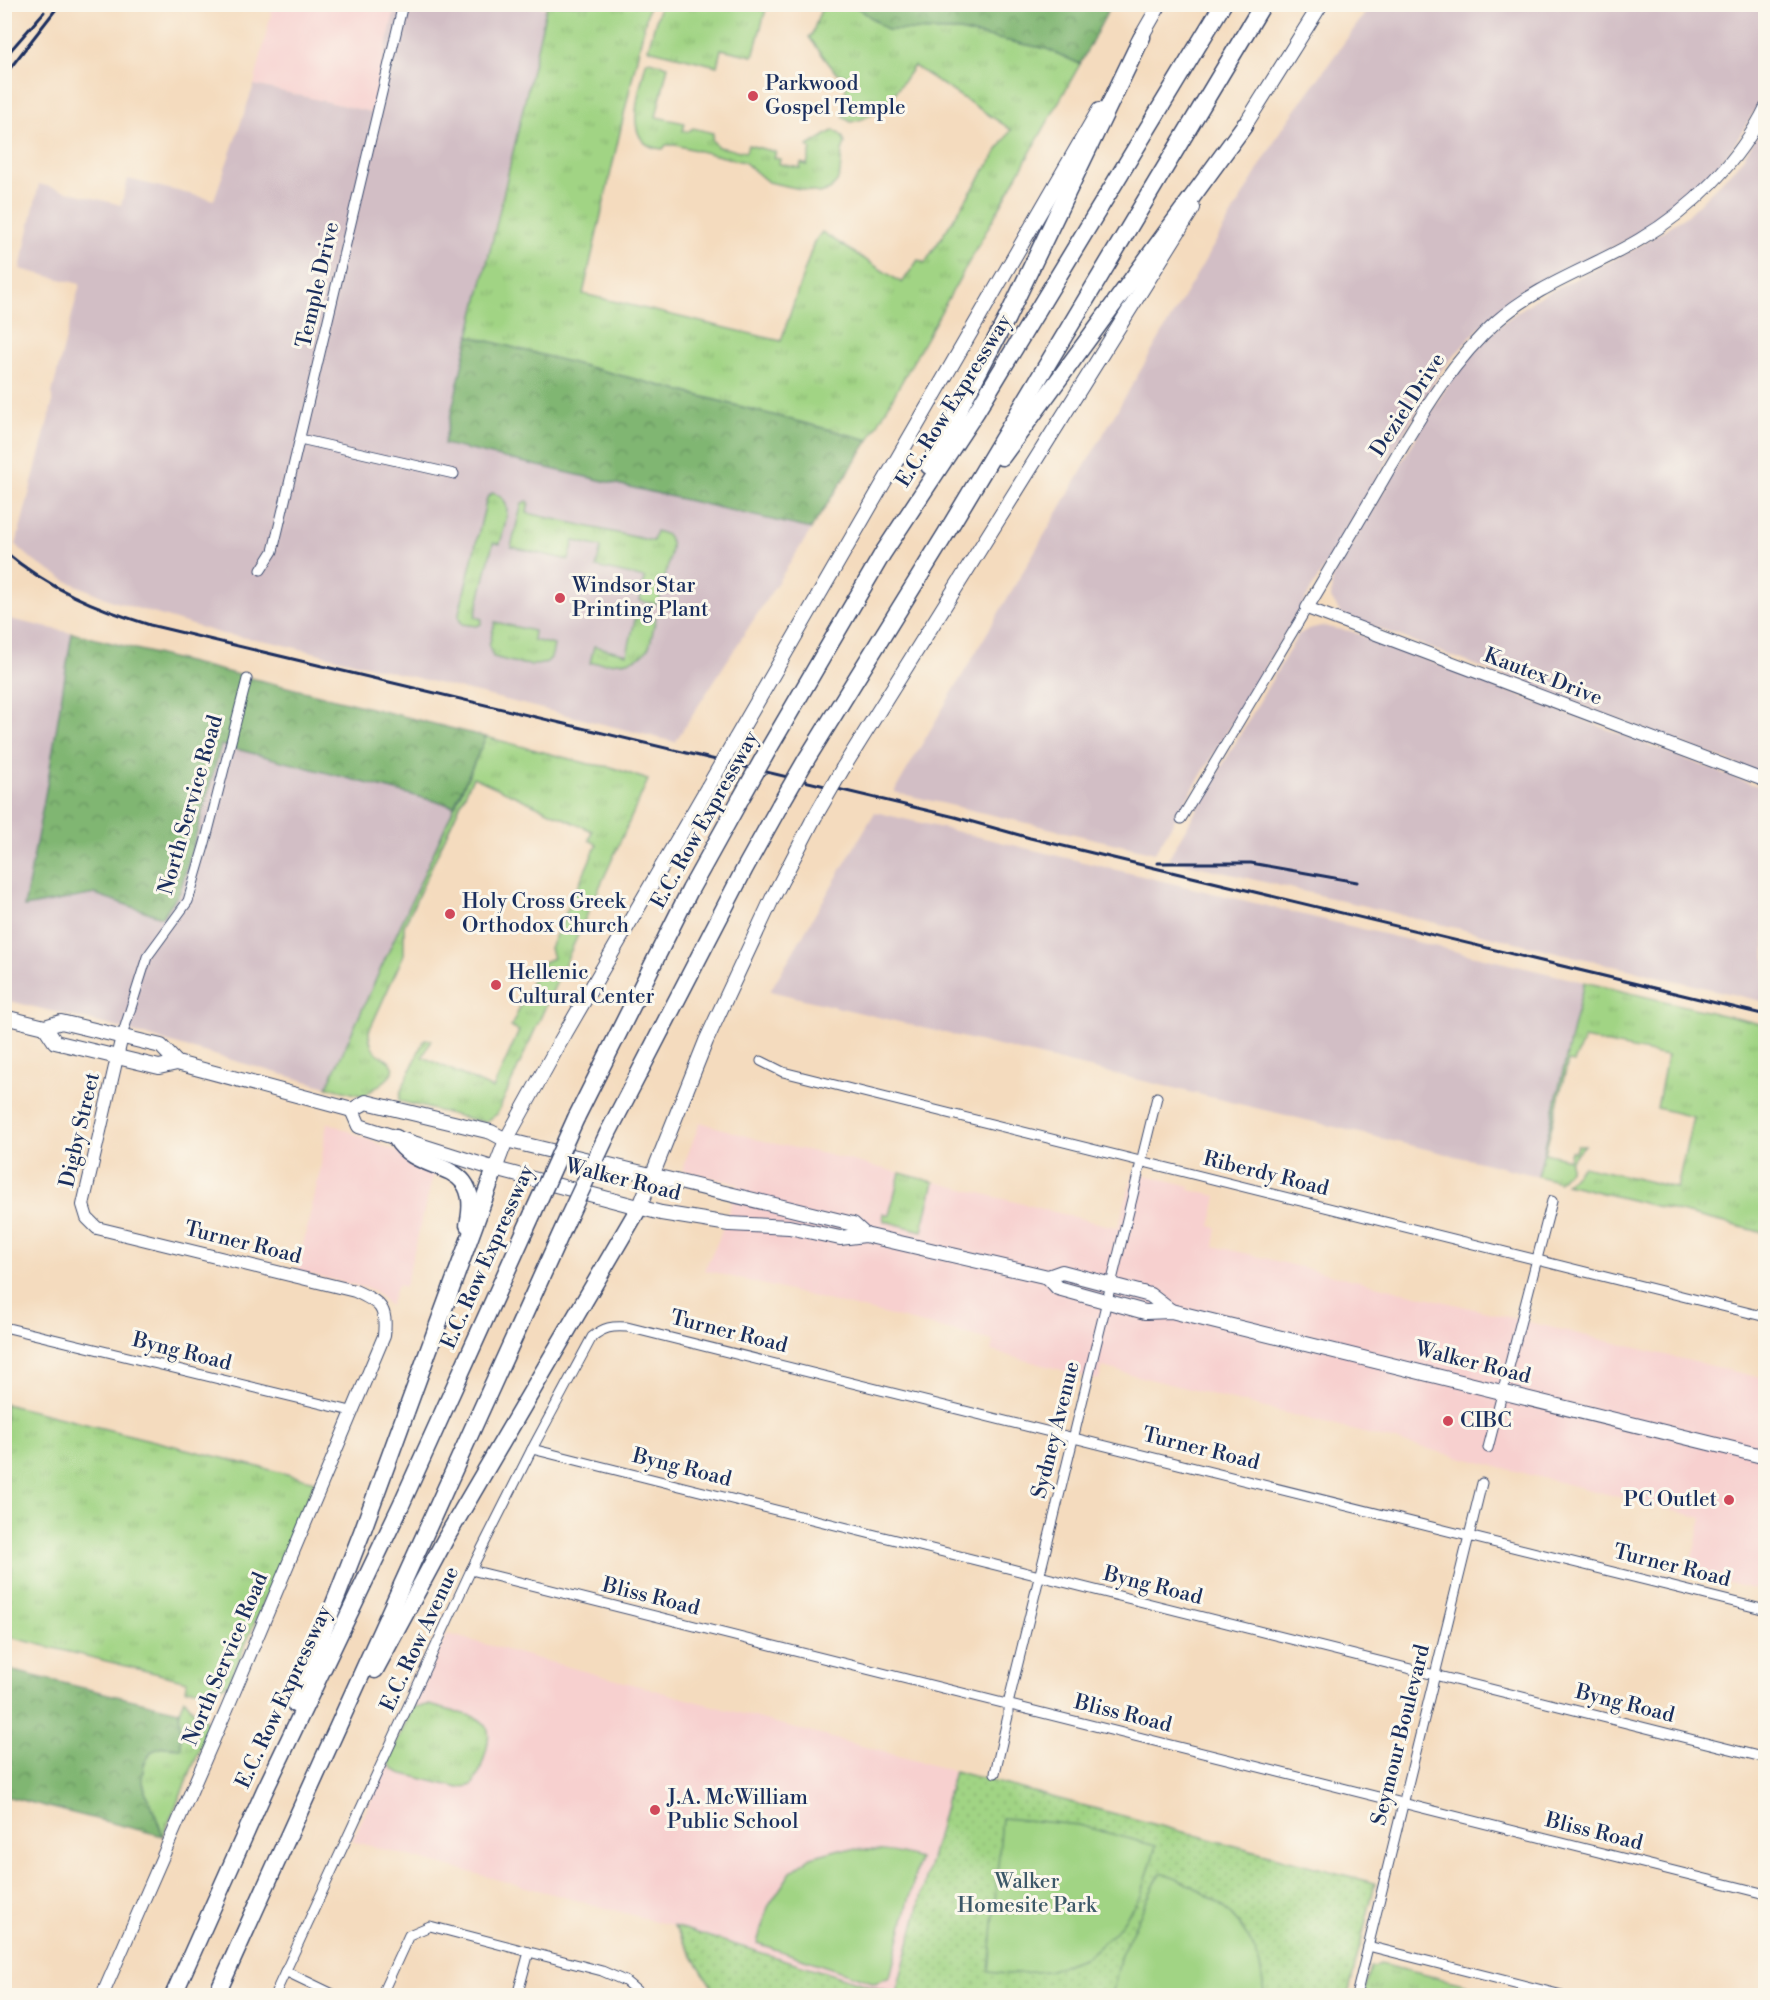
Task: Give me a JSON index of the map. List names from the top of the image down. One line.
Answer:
{"streets":{"highway":["E.C. Row Expressway"],"main road":["Walker Road"],"street":["Temple Drive","Deziel Drive","Kautex Drive","North Service Road","Digby Street","Riberdy Road","Turner Road","Byng Road","Sydney Avenue","Bliss Road","E.C. Row Avenue","Seymour Boulevard"]},"crossings":[["Deziel Drive","Kautex Drive"],["North Service Road","Digby Street"],["North Service Road","Walker Road"],["North Service Road","Turner Road"],["North Service Road","Byng Road"],["Digby Street","Walker Road"],["Digby Street","Turner Road"],["Riberdy Road","Sydney Avenue"],["Walker Road","Sydney Avenue"],["Turner Road","Sydney Avenue"],["Turner Road","E.C. Row Avenue"],["Turner Road","Seymour Boulevard"],["Byng Road","Sydney Avenue"],["Byng Road","E.C. Row Avenue"],["Byng Road","Seymour Boulevard"],["Sydney Avenue","Bliss Road"],["Bliss Road","E.C. Row Avenue"],["Bliss Road","Seymour Boulevard"]],"parks":["Walker Homesite Park"],"places":["Parkwood Gospel Temple","Windsor Star Printing Plant","Holy Cross Greek Orthodox Church","Hellenic Cultural Center","CIBC","PC Outlet","J.A. McWilliam Public School"]}
